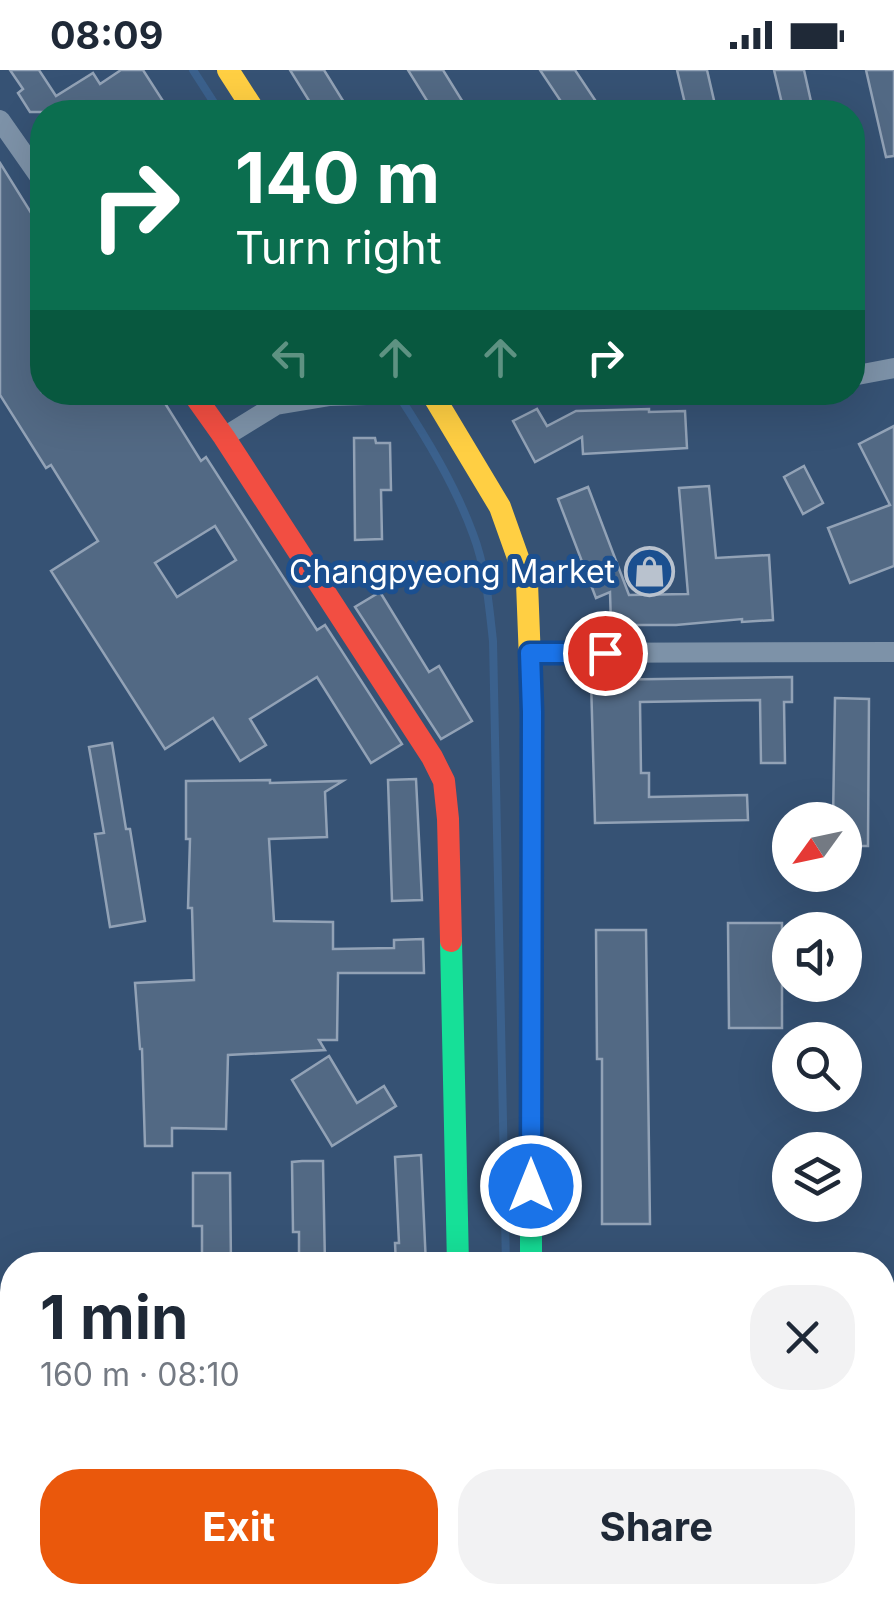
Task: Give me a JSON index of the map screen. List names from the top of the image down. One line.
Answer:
{"places":{"shop":["Changpyeong Market"]},"north":"bottom left","page":{"status":"08:09","turn":["140 m","Turn right"],"heading":["1 min","160 m · 08:10"],"buttons":["Exit","Share"]}}
